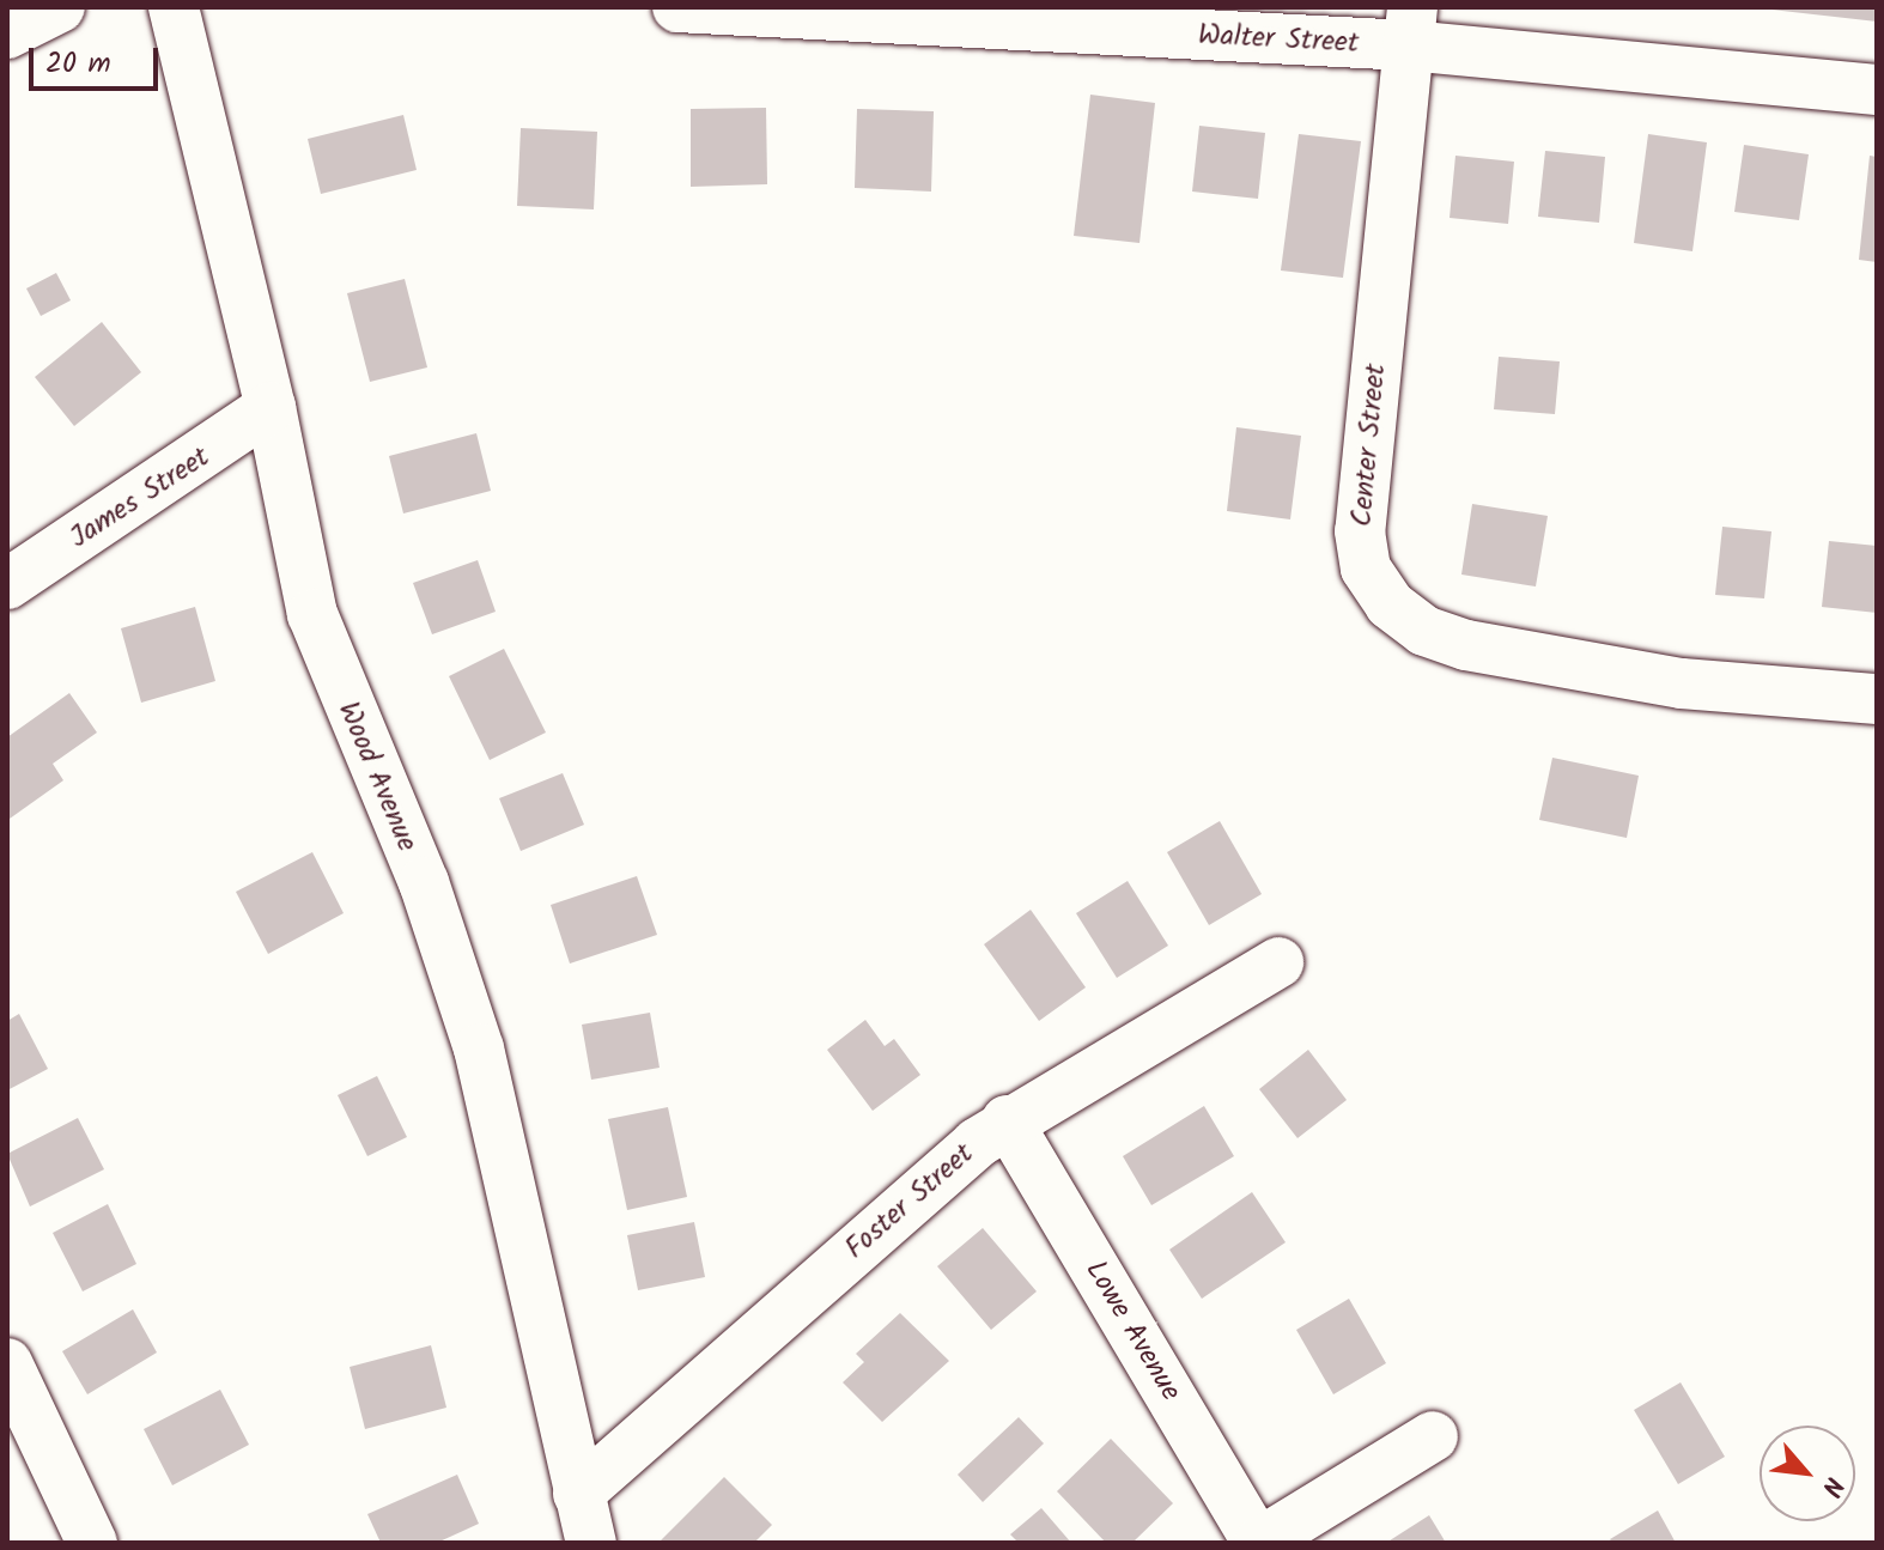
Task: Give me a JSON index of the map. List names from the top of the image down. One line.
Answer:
{"streets":{"street":["Walter Street","Center Street","James Street","Wood Avenue","Foster Street","Lowe Avenue"]},"crossings":[["Walter Street","Center Street"],["James Street","Wood Avenue"],["Wood Avenue","Foster Street"],["Foster Street","Lowe Avenue"]],"scale_bar":"20 m","north":"bottom right"}
